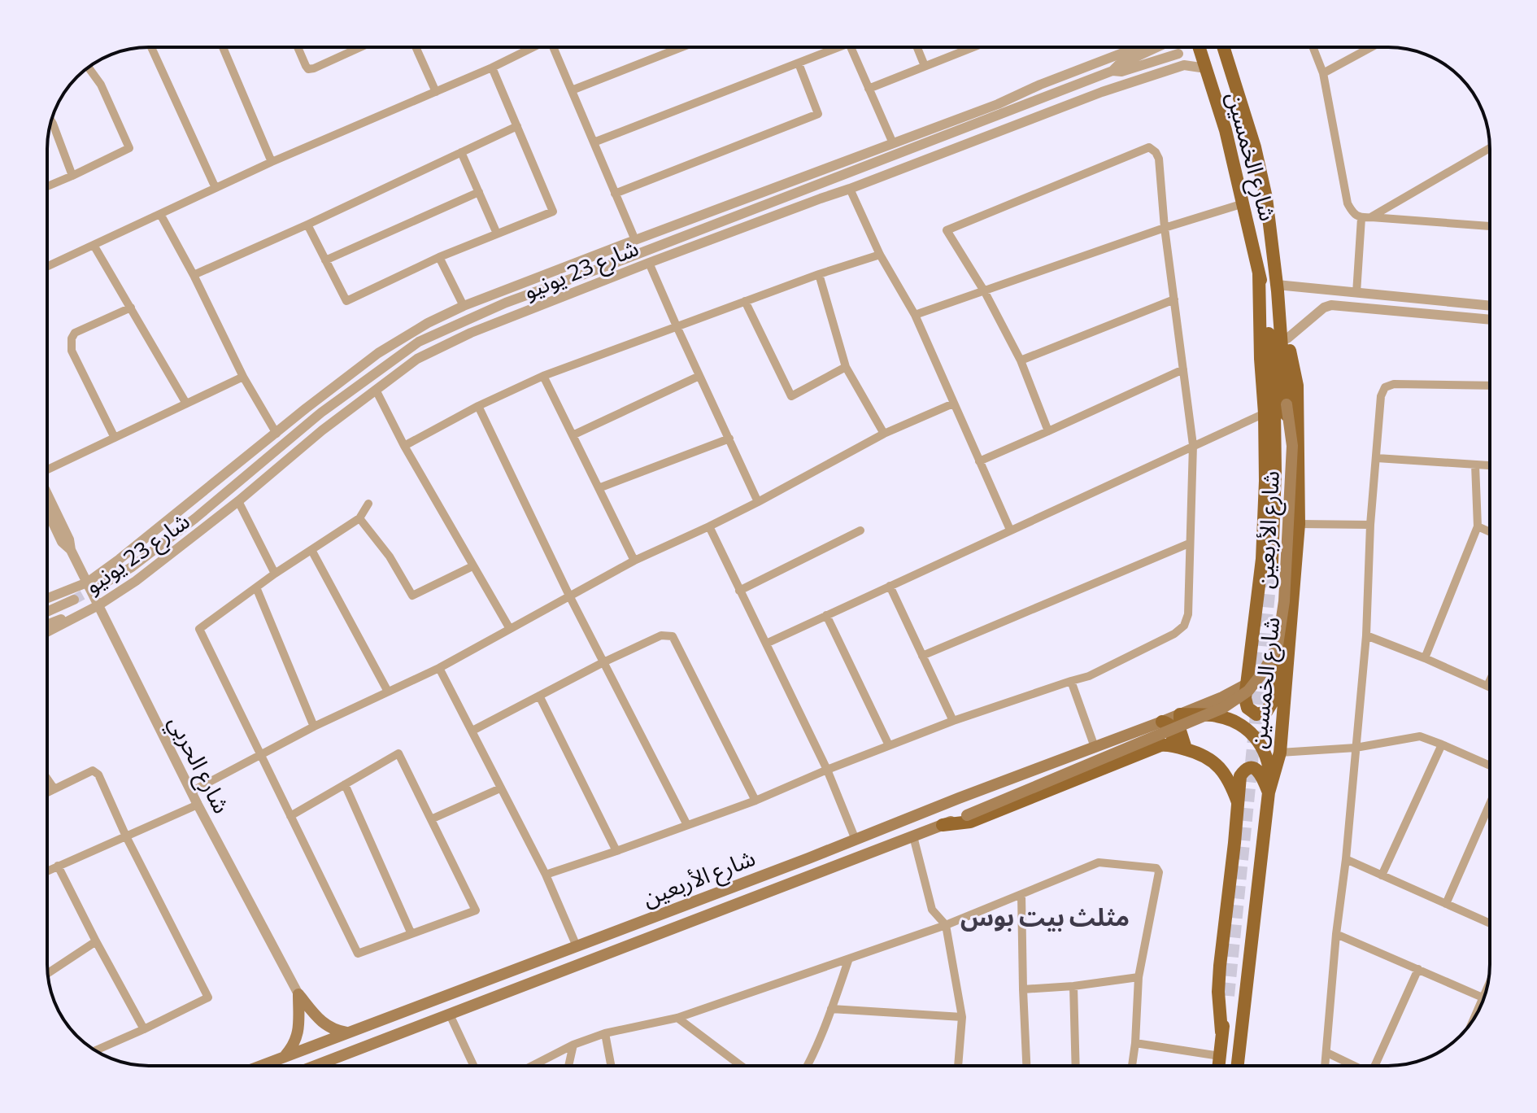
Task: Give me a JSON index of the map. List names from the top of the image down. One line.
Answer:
{"streets":{"main road":["شارع الخمسين","شارع الأربعين"],"street":["شارع 23 يونيو","شارع الحربي"]},"crossings":[["شارع الخمسين","شارع 23 يونيو"],["شارع الخمسين","شارع الأربعين"],["شارع 23 يونيو","شارع الحربي"]],"districts":["مثلث بيت بوس"]}
